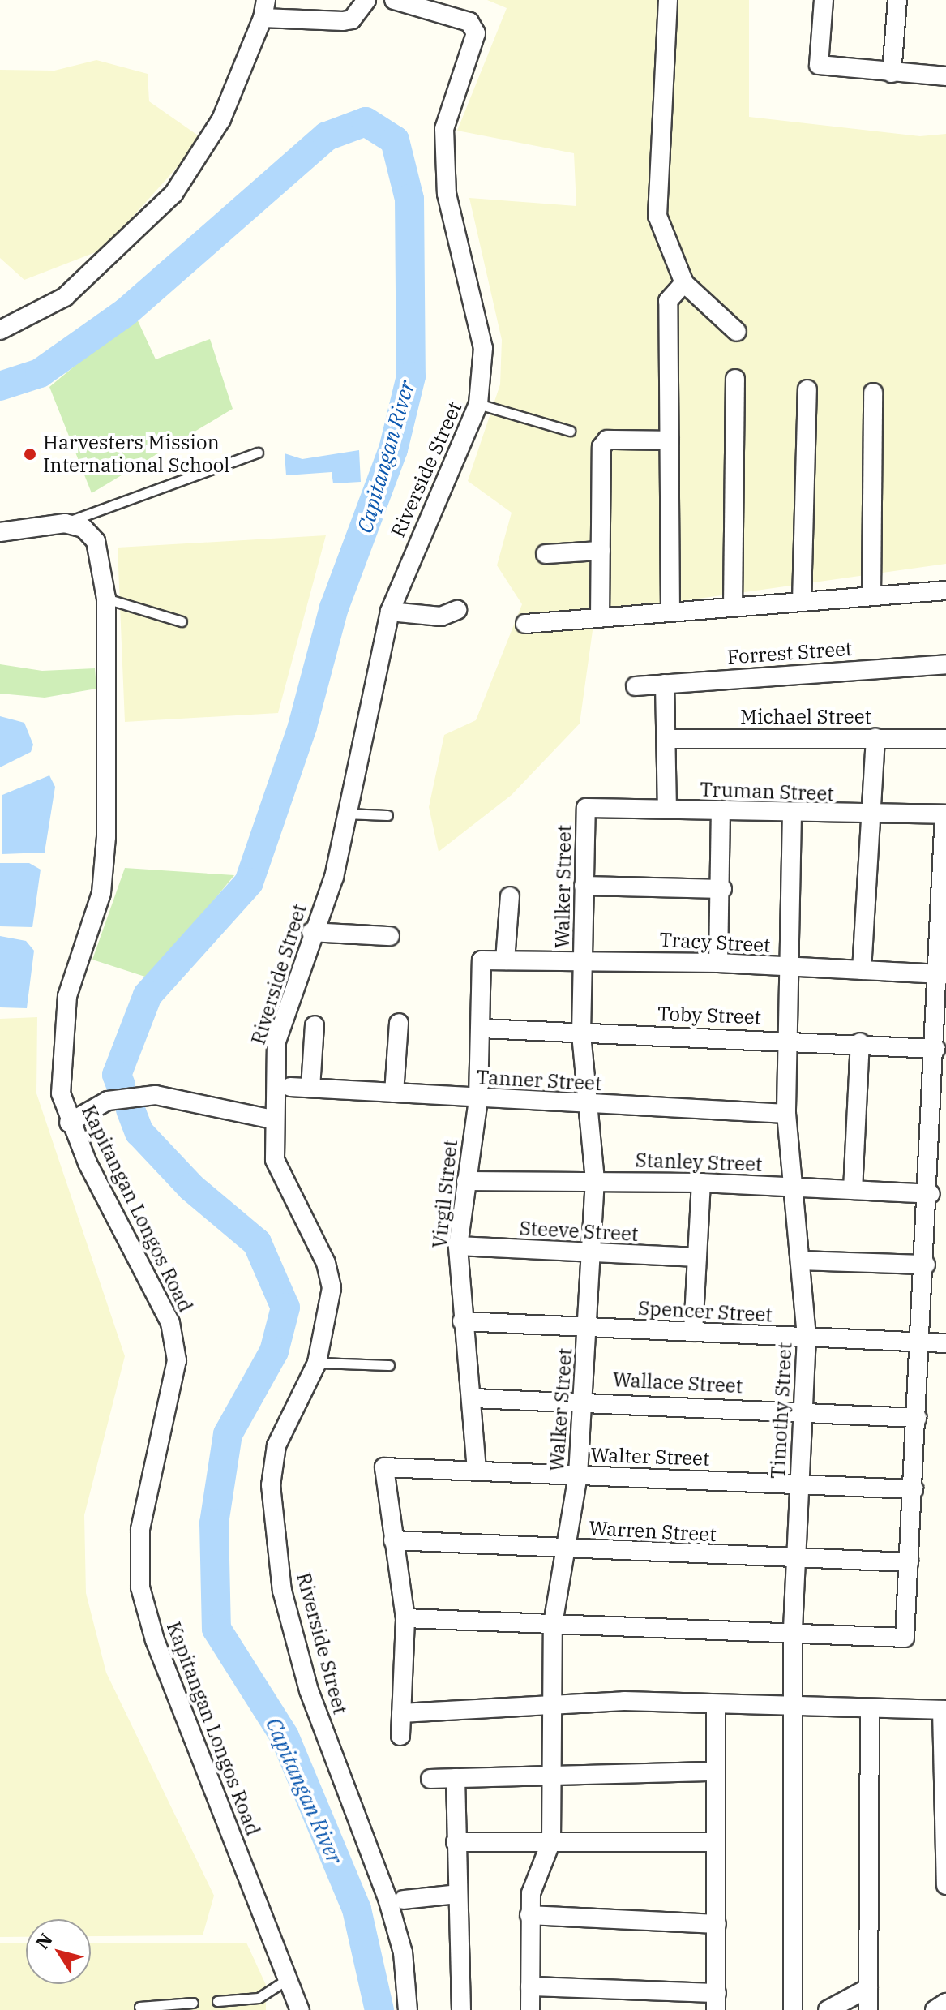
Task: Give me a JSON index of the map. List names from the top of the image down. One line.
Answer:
{"streets":{"street":["Riverside Street","Forrest Street","Michael Street","Truman Street","Walker Street","Tracy Street","Toby Street","Tanner Street","Stanley Street","Virgil Street","Kapitangan Longos Road","Steeve Street","Spencer Street","Wallace Street","Timothy Street","Walter Street","Warren Street"]},"crossings":[["Truman Street","Walker Street"],["Truman Street","Timothy Street"],["Walker Street","Tracy Street"],["Walker Street","Toby Street"],["Walker Street","Tanner Street"],["Walker Street","Stanley Street"],["Walker Street","Steeve Street"],["Walker Street","Spencer Street"],["Walker Street","Wallace Street"],["Walker Street","Walter Street"],["Walker Street","Warren Street"],["Tracy Street","Virgil Street"],["Tracy Street","Timothy Street"],["Toby Street","Virgil Street"],["Toby Street","Timothy Street"],["Tanner Street","Virgil Street"],["Tanner Street","Timothy Street"],["Stanley Street","Virgil Street"],["Stanley Street","Timothy Street"],["Virgil Street","Steeve Street"],["Virgil Street","Spencer Street"],["Virgil Street","Wallace Street"],["Virgil Street","Walter Street"],["Spencer Street","Timothy Street"],["Wallace Street","Timothy Street"],["Timothy Street","Walter Street"],["Timothy Street","Warren Street"],["Walter Street","Warren Street"]],"water":["Capitangan River"],"places":["Harvesters Mission International School"],"north":"top left"}
